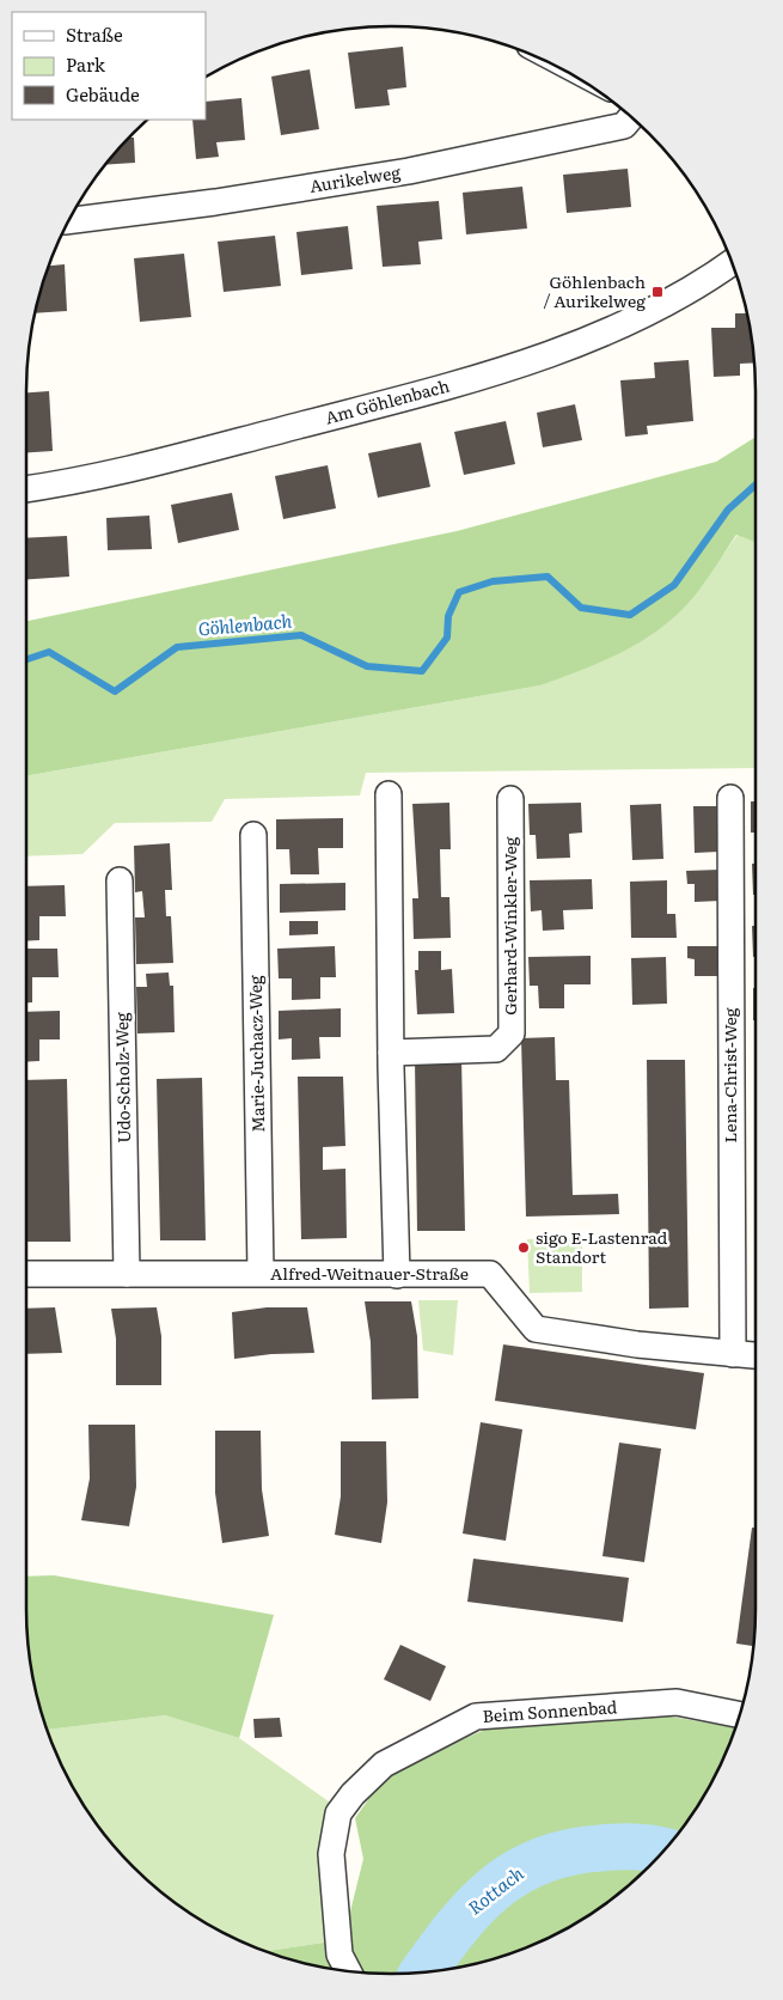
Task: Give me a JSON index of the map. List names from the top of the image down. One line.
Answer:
{"streets":{"street":["Aurikelweg","Am Göhlenbach","Gerhard-Winkler-Weg","Marie-Juchacz-Weg","Lena-Christ-Weg","Udo-Scholz-Weg","Alfred-Weitnauer-Straße","Beim Sonnenbad"]},"crossings":[["Marie-Juchacz-Weg","Alfred-Weitnauer-Straße"],["Lena-Christ-Weg","Alfred-Weitnauer-Straße"],["Udo-Scholz-Weg","Alfred-Weitnauer-Straße"]],"water":["Göhlenbach","Rottach"],"places":{"transit":["Göhlenbach / Aurikelweg"],"other":["sigo E-Lastenrad Standort"]},"legend":["Straße","Park","Gebäude"]}
